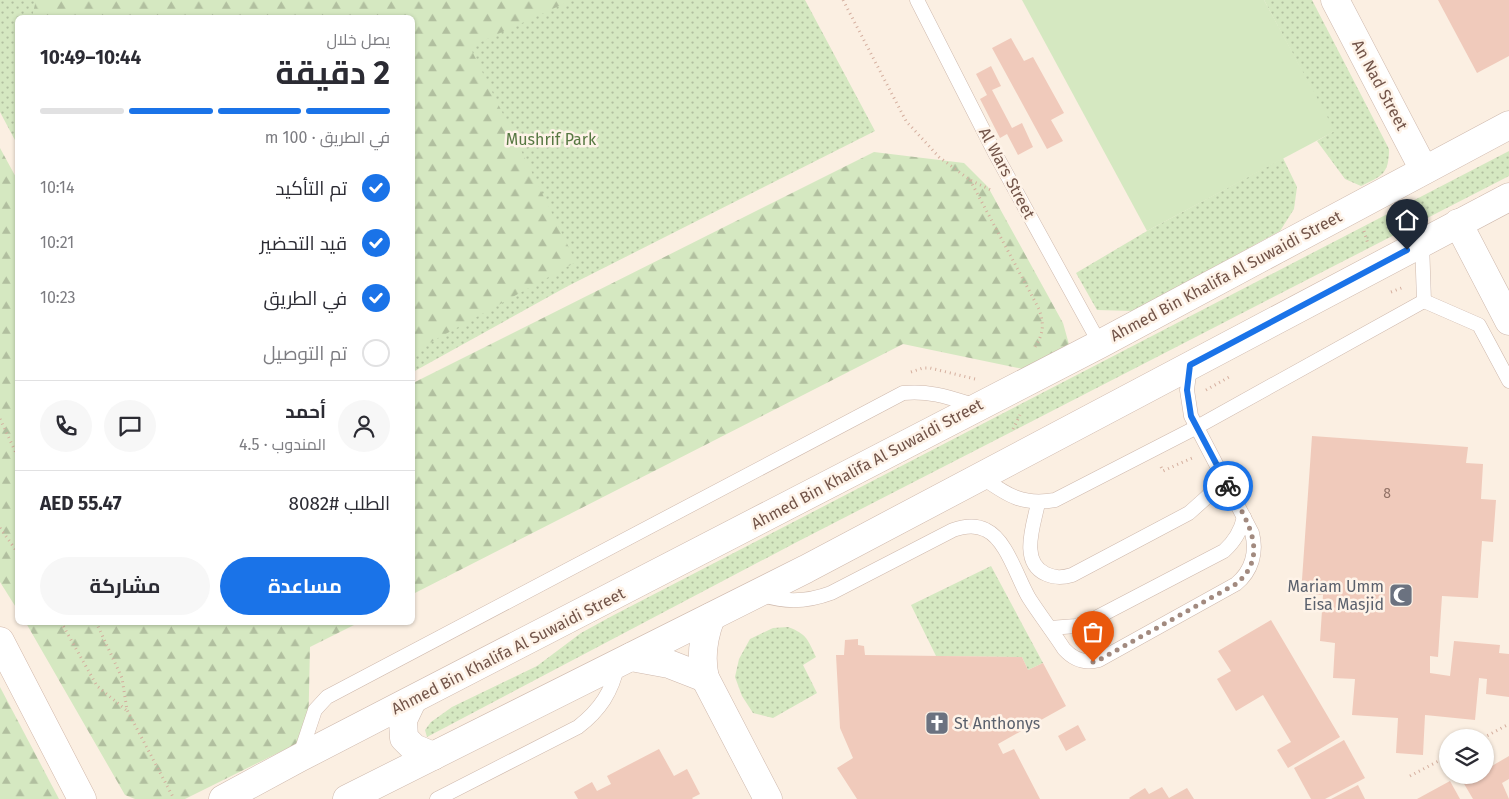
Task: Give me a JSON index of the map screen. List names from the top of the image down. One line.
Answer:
{"streets":{"street":["An Nad Street","Ahmed Bin Khalifa Al Suwaidi Street"],"lane":["Al Wars Street"]},"crossings":[["An Nad Street","Ahmed Bin Khalifa Al Suwaidi Street"],["Al Wars Street","Ahmed Bin Khalifa Al Suwaidi Street"]],"parks":["Mushrif Park"],"places":{"mosque":["Mariam Umm Eisa Masjid"],"church":["St Anthonys"]},"house_numbers":["8"],"page":{"heading":["2 دقيقة","يصل خلال","10:44–10:49"],"panel":["أحمد","المندوب · 4.5","الطلب #8082","AED 55.47"],"bar":"في الطريق · 100 m","list":[["تم التأكيد","10:14"],["قيد التحضير","10:21"],["في الطريق","10:23"],"تم التوصيل"],"buttons":["مساعدة","مشاركة"]}}
